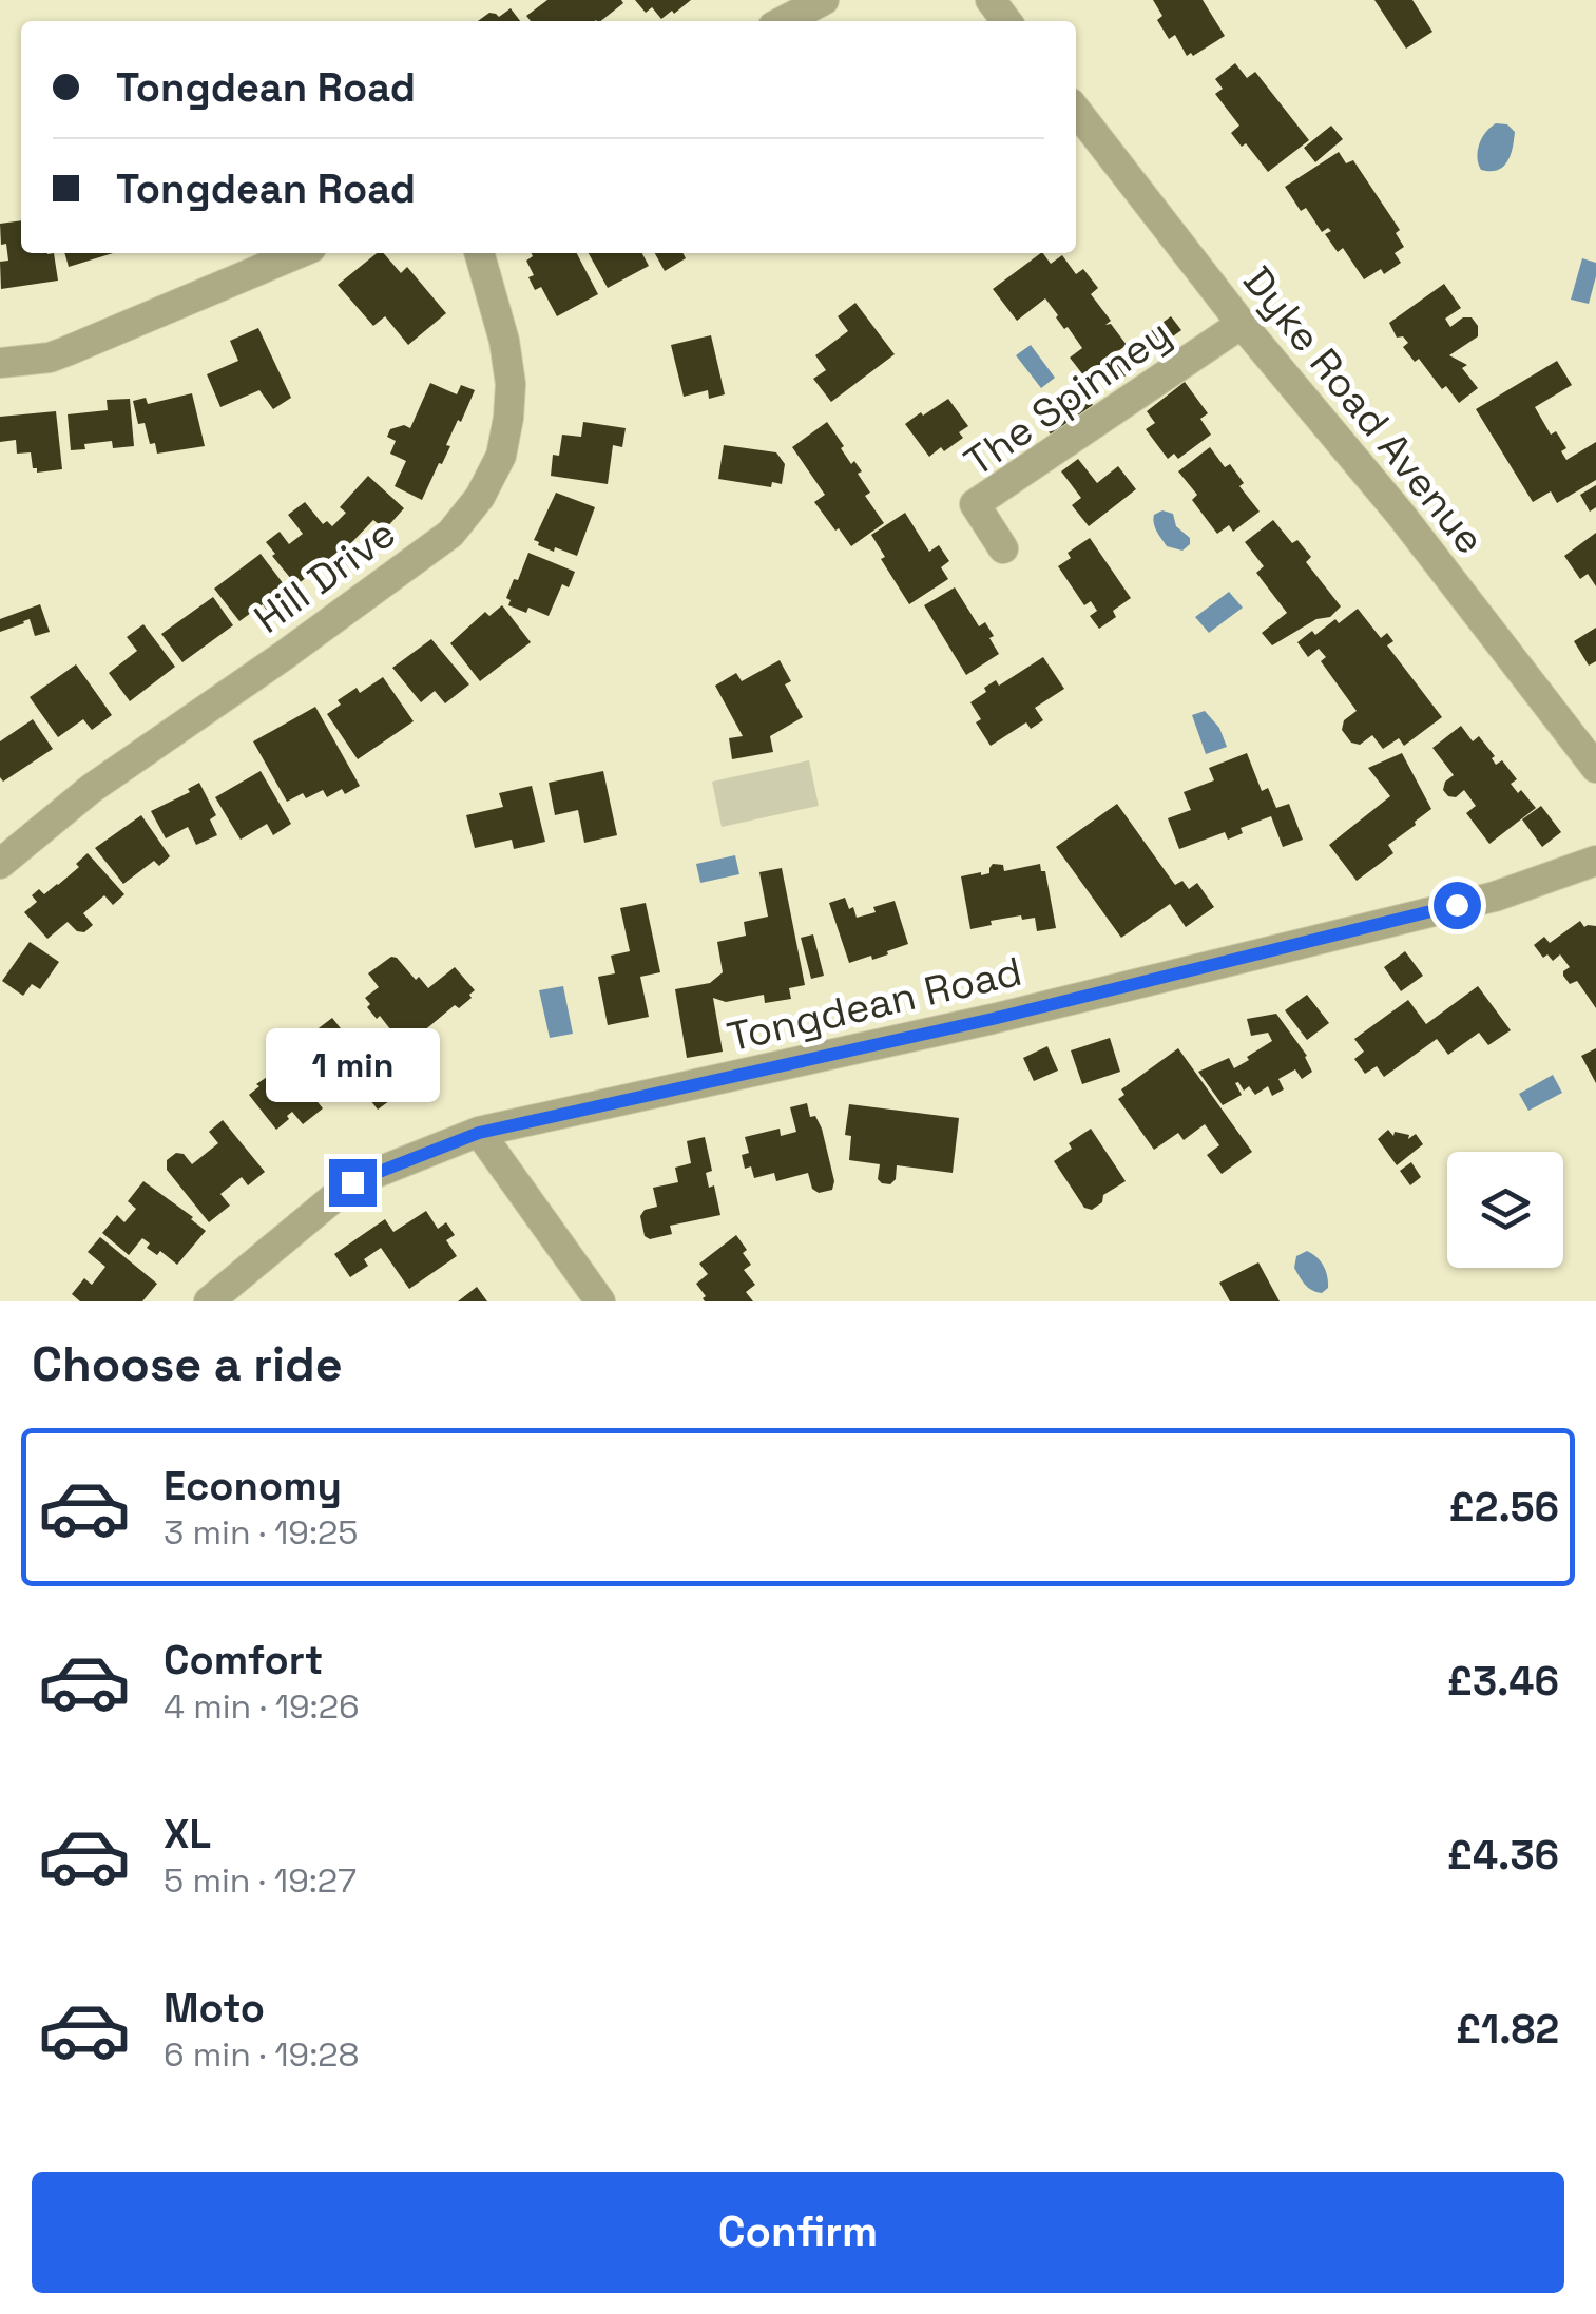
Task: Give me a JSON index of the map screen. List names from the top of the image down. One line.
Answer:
{"streets":{"street":["The Spinney","Dyke Road Avenue","Hill Drive","Tongdean Road"]},"crossings":[["The Spinney","Dyke Road Avenue"]],"page":{"banner":["Tongdean Road","Tongdean Road"],"bubble":"1 min","heading":"Choose a ride","list":[{"name":"Economy","note":"3 min · 19:25","value":"£2.56"},{"name":"Comfort","note":"4 min · 19:26","value":"£3.46"},{"name":"XL","note":"5 min · 19:27","value":"£4.36"},{"name":"Moto","note":"6 min · 19:28","value":"£1.82"}],"buttons":"Confirm"}}
